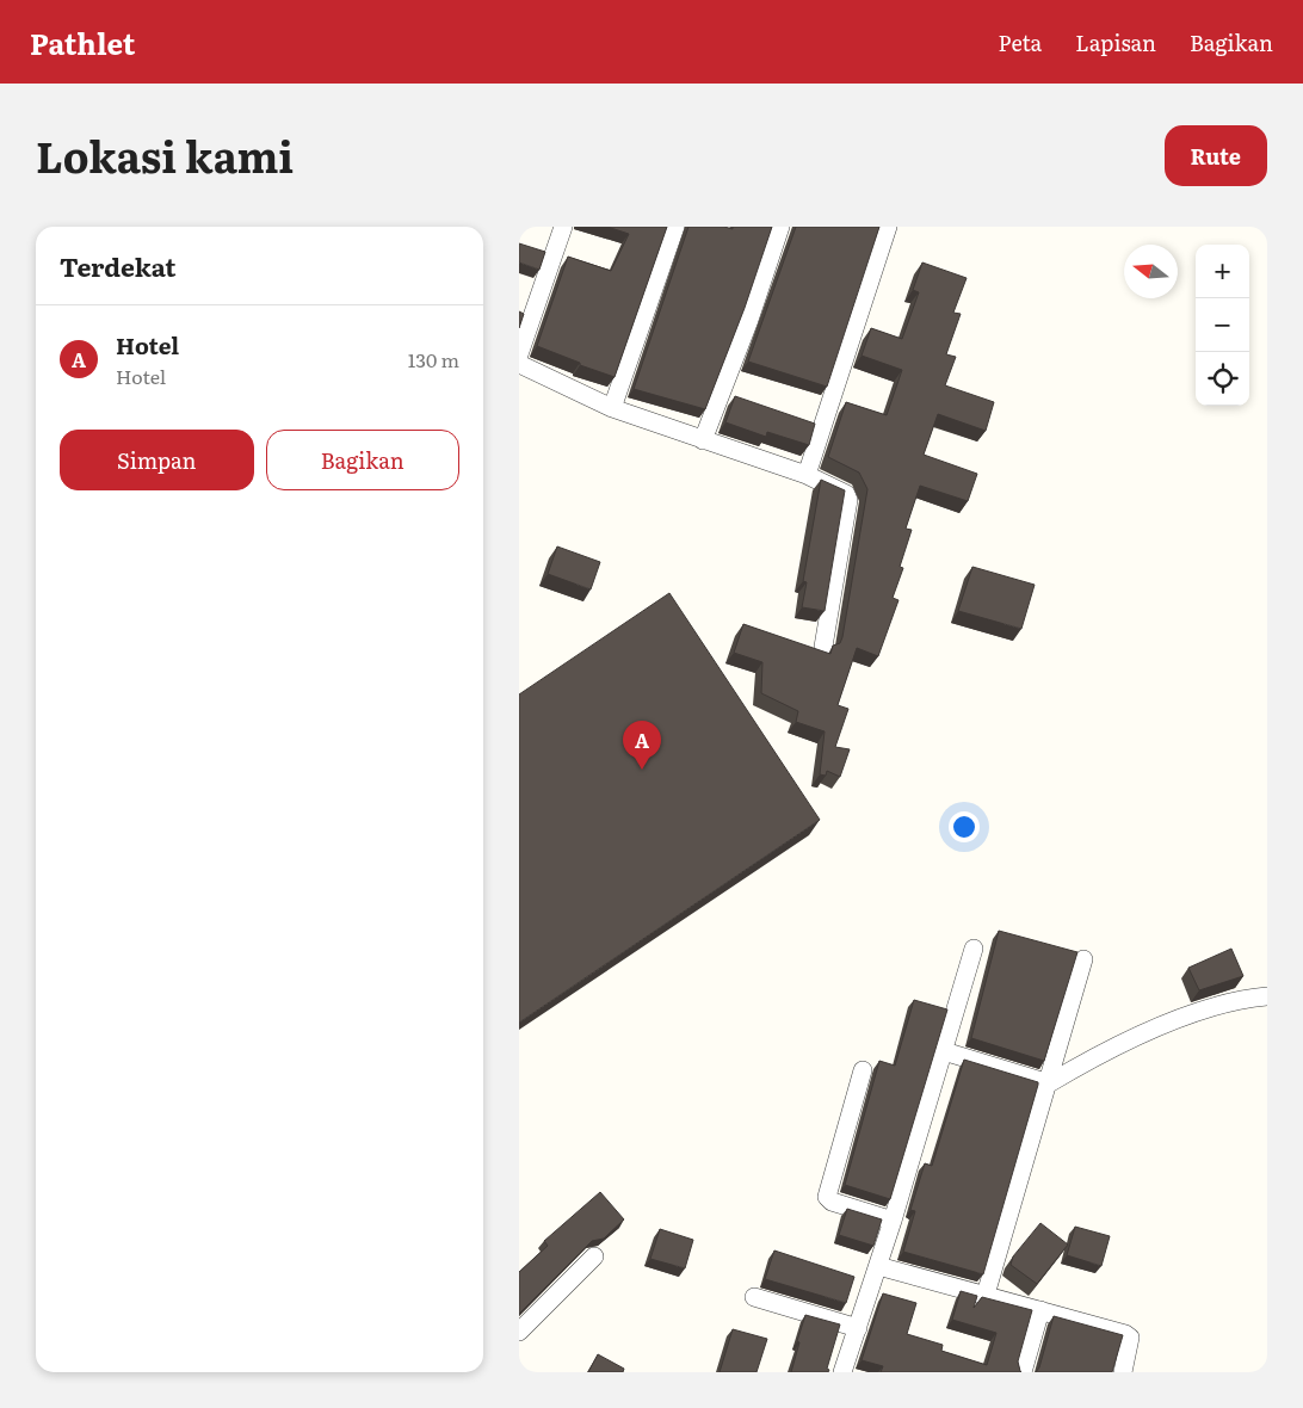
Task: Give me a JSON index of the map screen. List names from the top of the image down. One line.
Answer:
{"north":"left","page":{"header":"Pathlet","nav":["Peta","Lapisan","Bagikan"],"title":"Lokasi kami","buttons":["Rute",["Simpan","Bagikan"]],"heading":"Terdekat","map_buttons":["+","−"],"list":[{"mark":"A","name":"Hotel","note":"Hotel","value":"130 m"}],"pins":"A"}}
